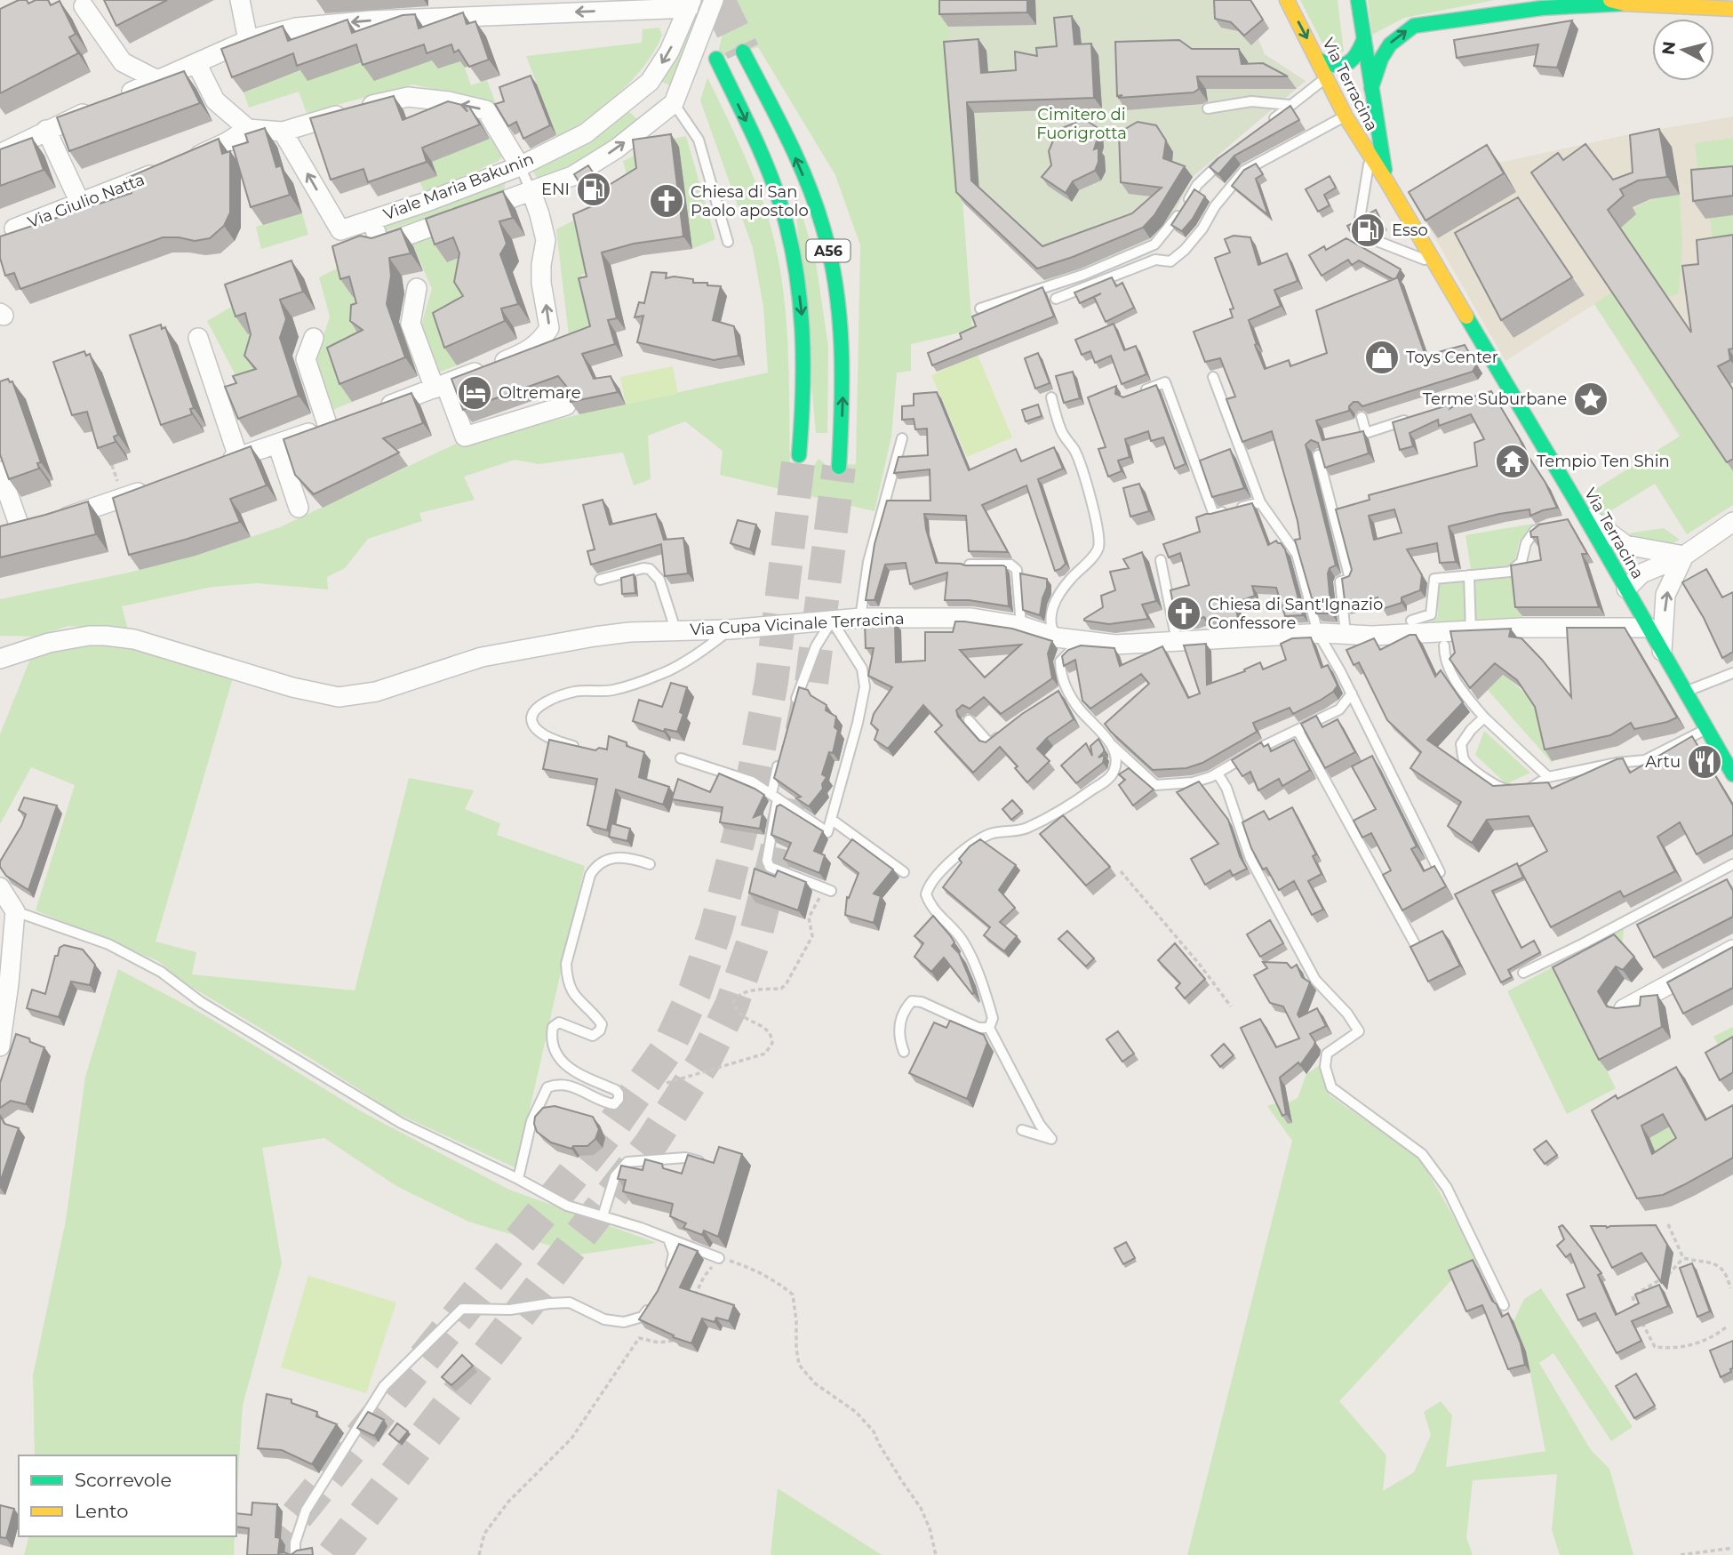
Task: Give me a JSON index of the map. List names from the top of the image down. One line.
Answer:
{"streets":{"main road":["Via Terracina","A56"],"street":["Viale Maria Bakunin","Via Giulio Natta","Via Cupa Vicinale Terracina"]},"crossings":[["Via Terracina","Via Cupa Vicinale Terracina"]],"parks":["Cimitero di Fuorigrotta"],"places":{"fuel station":["ENI","Esso"],"church":["Chiesa di San Paolo apostolo","Chiesa di Sant'Ignazio Confessore"],"shop":["Toys Center"],"hotel":["Oltremare"],"place":["Terme Suburbane"],"temple":["Tempio Ten Shin"],"restaurant":["Artu"]},"legend":["Scorrevole","Lento"],"north":"left"}
